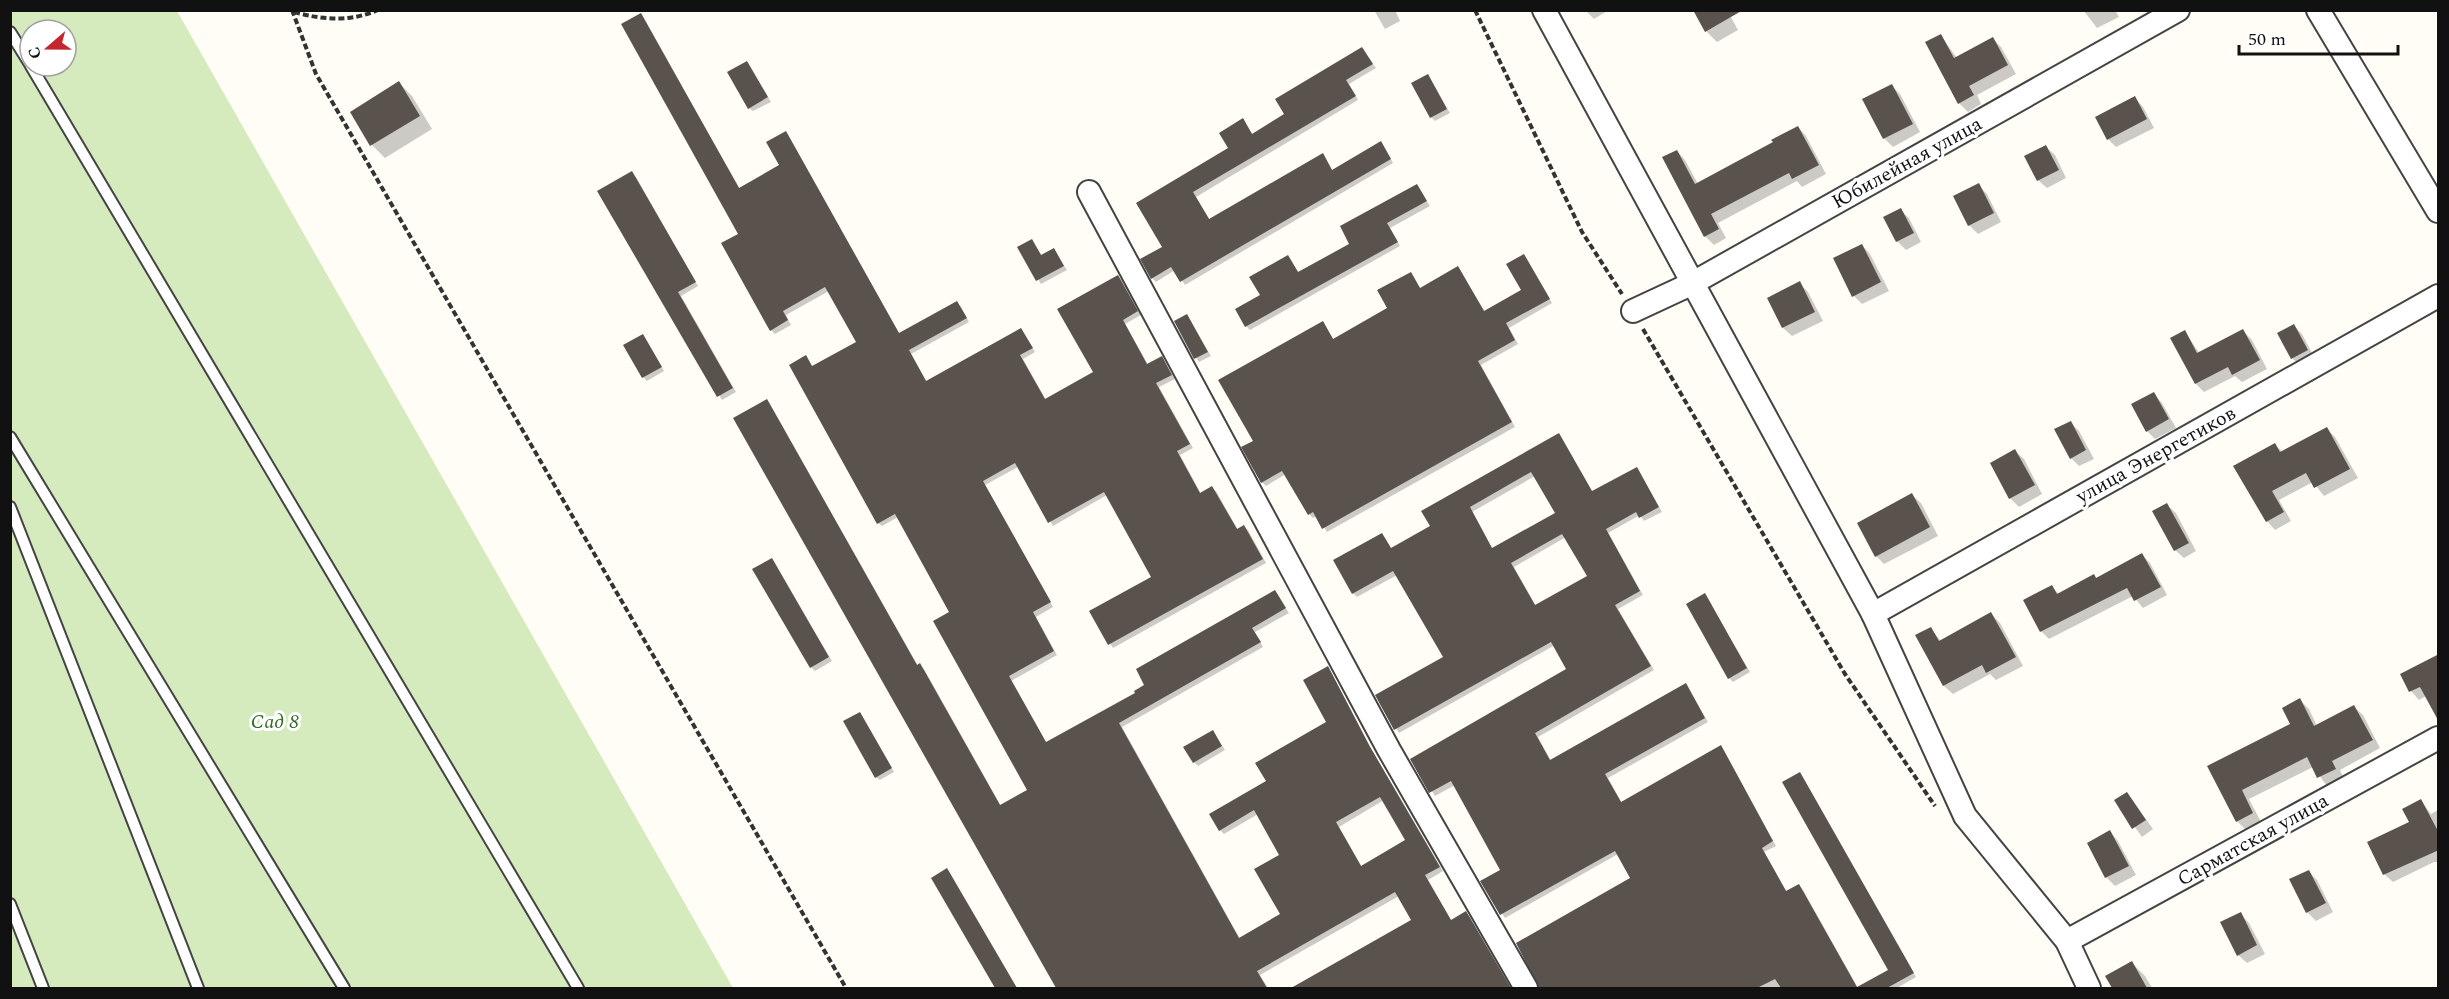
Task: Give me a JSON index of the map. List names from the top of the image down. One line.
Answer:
{"streets":{"street":["Юбилейная улица","улица Энергетиков","Сарматская улица"]},"parks":["Сад 8"],"scale_bar":"50 m","north":"left"}
